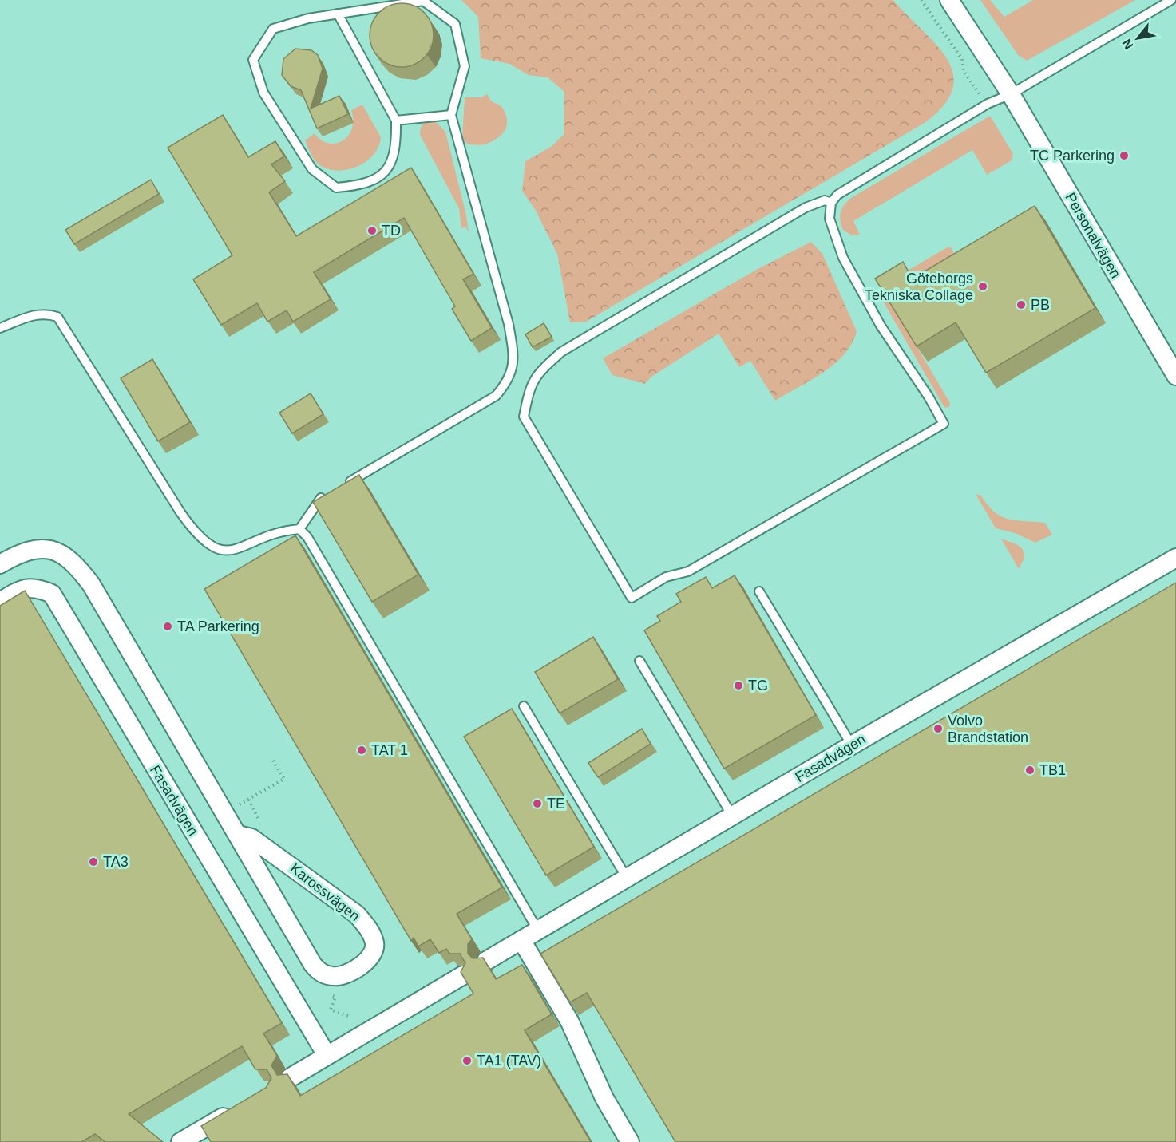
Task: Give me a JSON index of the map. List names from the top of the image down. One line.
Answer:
{"streets":{"street":["Personalvägen","Fasadvägen","Karossvägen"]},"places":["TC Parkering","TD","Göteborgs Tekniska Collage","PB","TA Parkering","TG","Volvo Brandstation","TAT 1","TB1","TE","TA3","TA1 (TAV)"],"north":"bottom left"}
